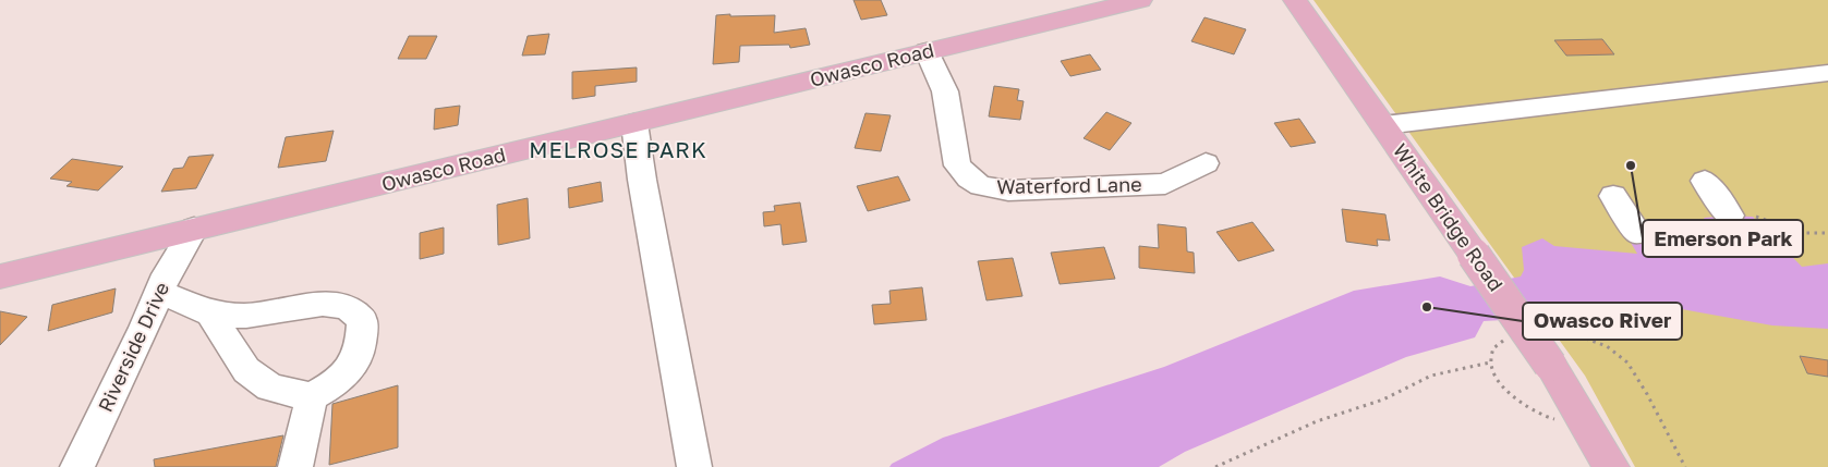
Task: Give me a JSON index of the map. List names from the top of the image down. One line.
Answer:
{"streets":{"main road":["Owasco Road","White Bridge Road"],"street":["Waterford Lane","Riverside Drive"]},"crossings":[["Owasco Road","Waterford Lane"],["Owasco Road","Riverside Drive"]],"districts":["MELROSE PARK"],"places":["Emerson Park","Owasco River"]}
